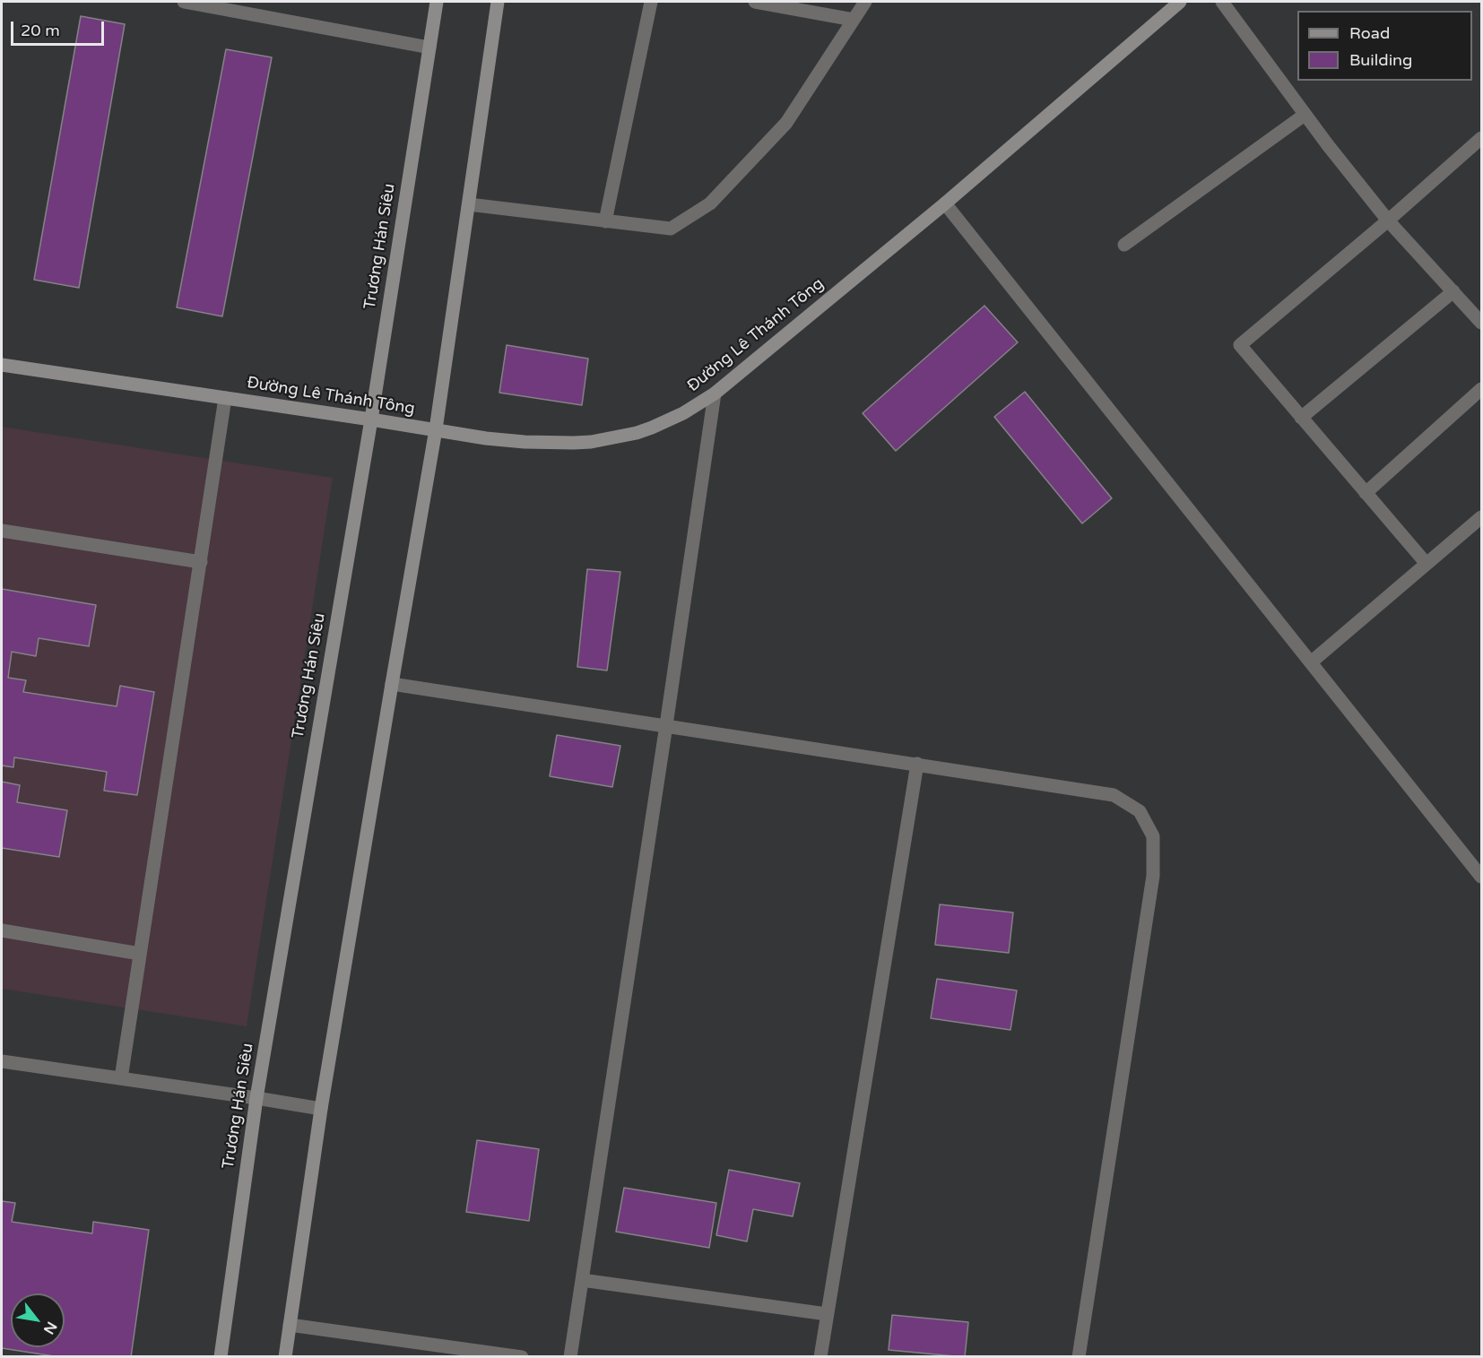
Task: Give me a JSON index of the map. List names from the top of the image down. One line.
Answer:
{"streets":{"main road":["Trương Hán Siêu","Đường Lê Thánh Tông"]},"crossings":[["Trương Hán Siêu","Đường Lê Thánh Tông"]],"legend":["Road","Building"],"scale_bar":"20 m","north":"bottom right"}
